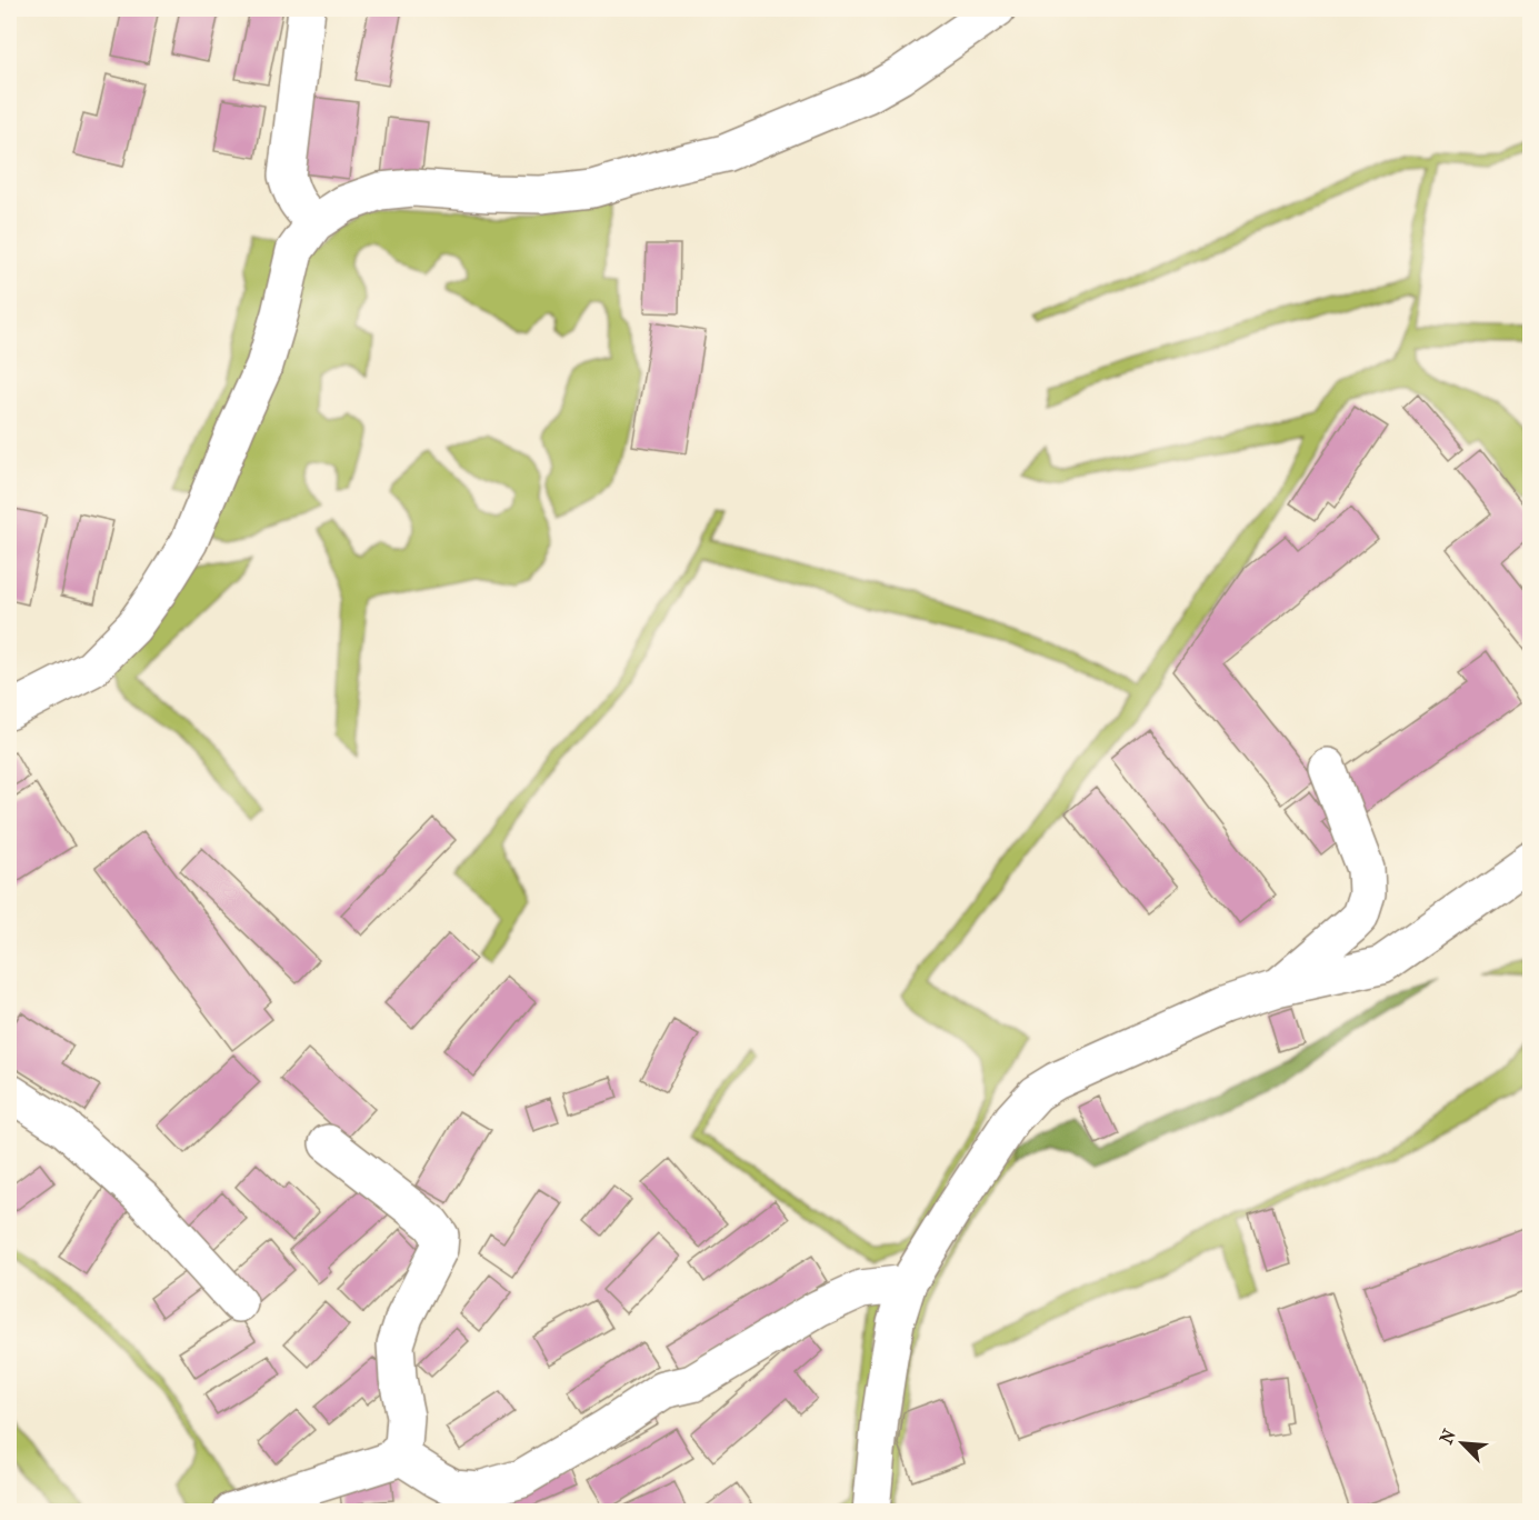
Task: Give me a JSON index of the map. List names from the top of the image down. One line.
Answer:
{"north":"top left"}
